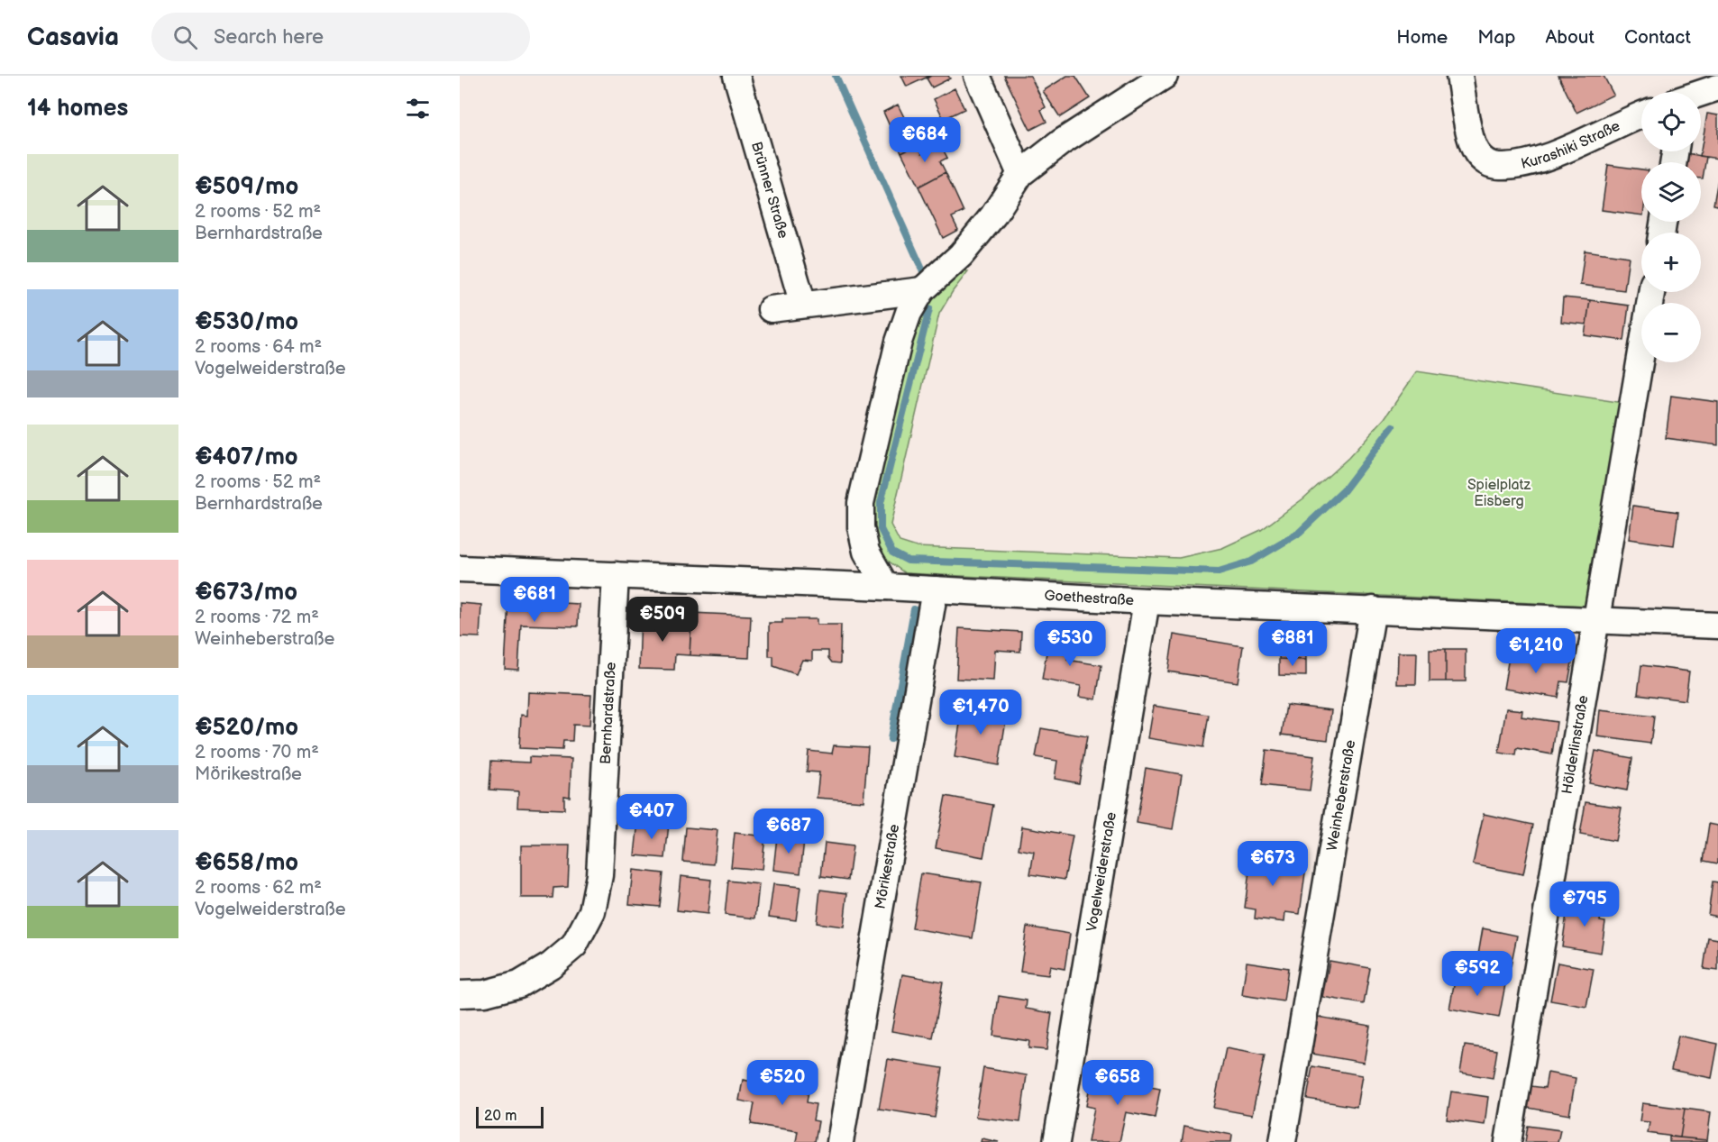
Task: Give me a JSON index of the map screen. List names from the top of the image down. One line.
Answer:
{"streets":{"street":["Kurashiki Straße","Brünner Straße","Goethestraße","Bernhardstraße","Hölderlinstraße","Weinheberstraße","Mörikestraße","Vogelweiderstraße"]},"crossings":[["Goethestraße","Bernhardstraße"],["Goethestraße","Hölderlinstraße"],["Goethestraße","Weinheberstraße"],["Goethestraße","Mörikestraße"],["Goethestraße","Vogelweiderstraße"]],"parks":["Spielplatz Eisberg"],"scale_bar":"20 m","page":{"header":"Casavia","search":"Search here","nav":["Home","Map","About","Contact"],"heading":"14 homes","map_buttons":["+","−"],"price":["€684","€681","€509","€530","€881","€1,210","€1,470","€407","€687","€673","€795","€592","€520","€658"],"list":[{"name":"€509/mo","note":"2 rooms · 52 m² · Bernhardstraße"},{"name":"€530/mo","note":"2 rooms · 64 m² · Vogelweiderstraße"},{"name":"€407/mo","note":"2 rooms · 52 m² · Bernhardstraße"},{"name":"€673/mo","note":"2 rooms · 72 m² · Weinheberstraße"},{"name":"€520/mo","note":"2 rooms · 70 m² · Mörikestraße"},{"name":"€658/mo","note":"2 rooms · 62 m² · Vogelweiderstraße"}],"scale":"20 m"}}
